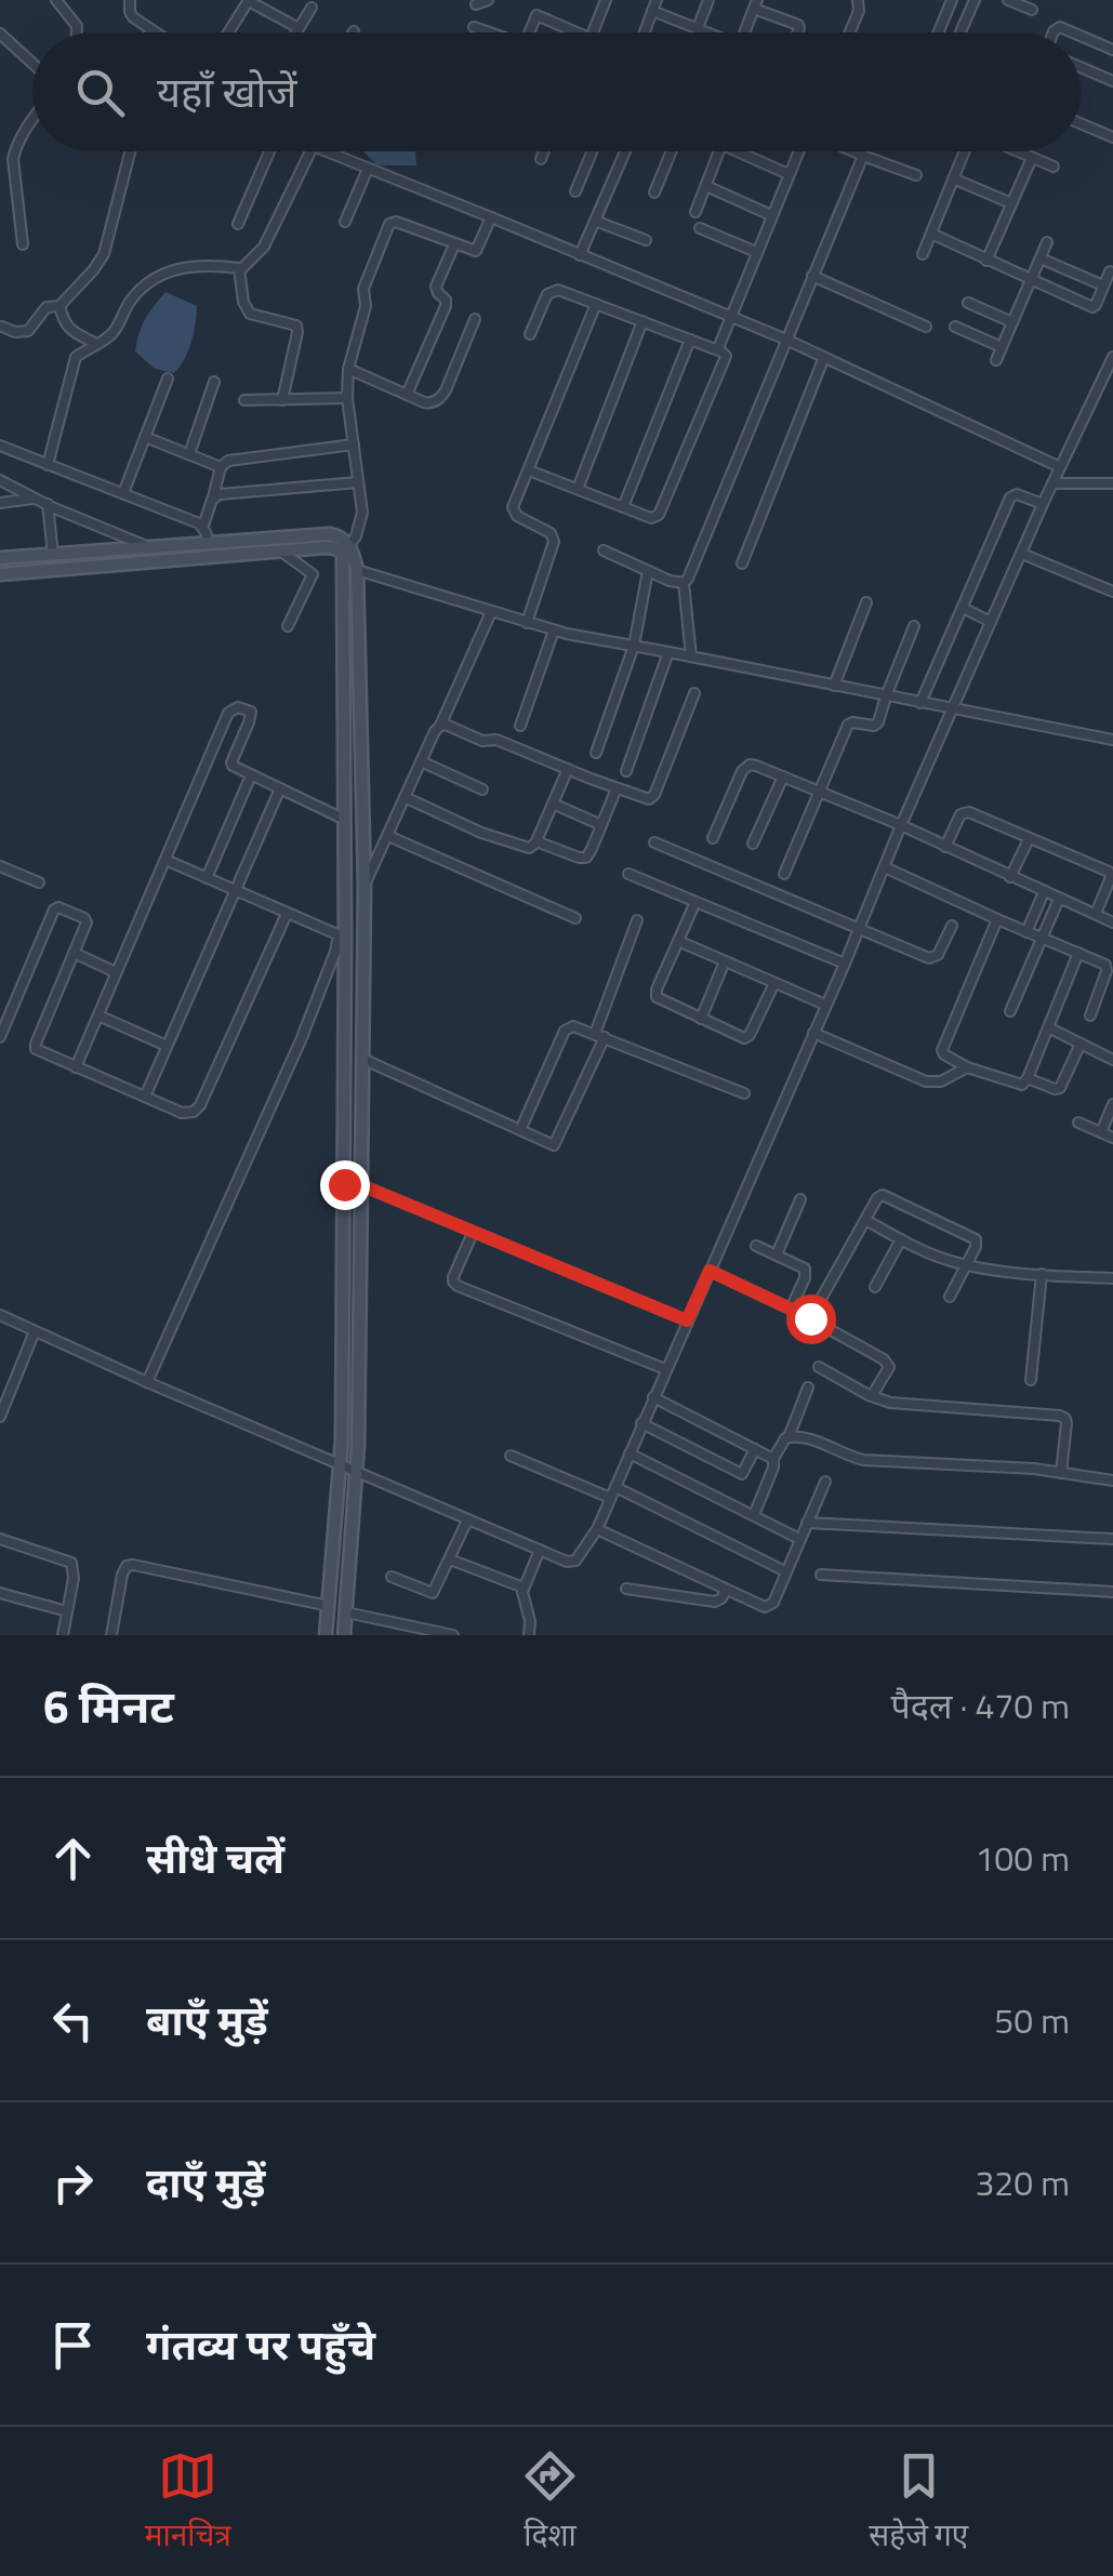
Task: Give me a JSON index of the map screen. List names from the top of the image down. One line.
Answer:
{"page":{"search":"यहाँ खोजें","heading":["6 मिनट","पैदल · 470 m"],"list":[["सीधे चलें","100 m"],["बाएँ मुड़ें","50 m"],["दाएँ मुड़ें","320 m"],"गंतव्य पर पहुँचे"],"nav":["मानचित्र","दिशा","सहेजे गए"]}}
